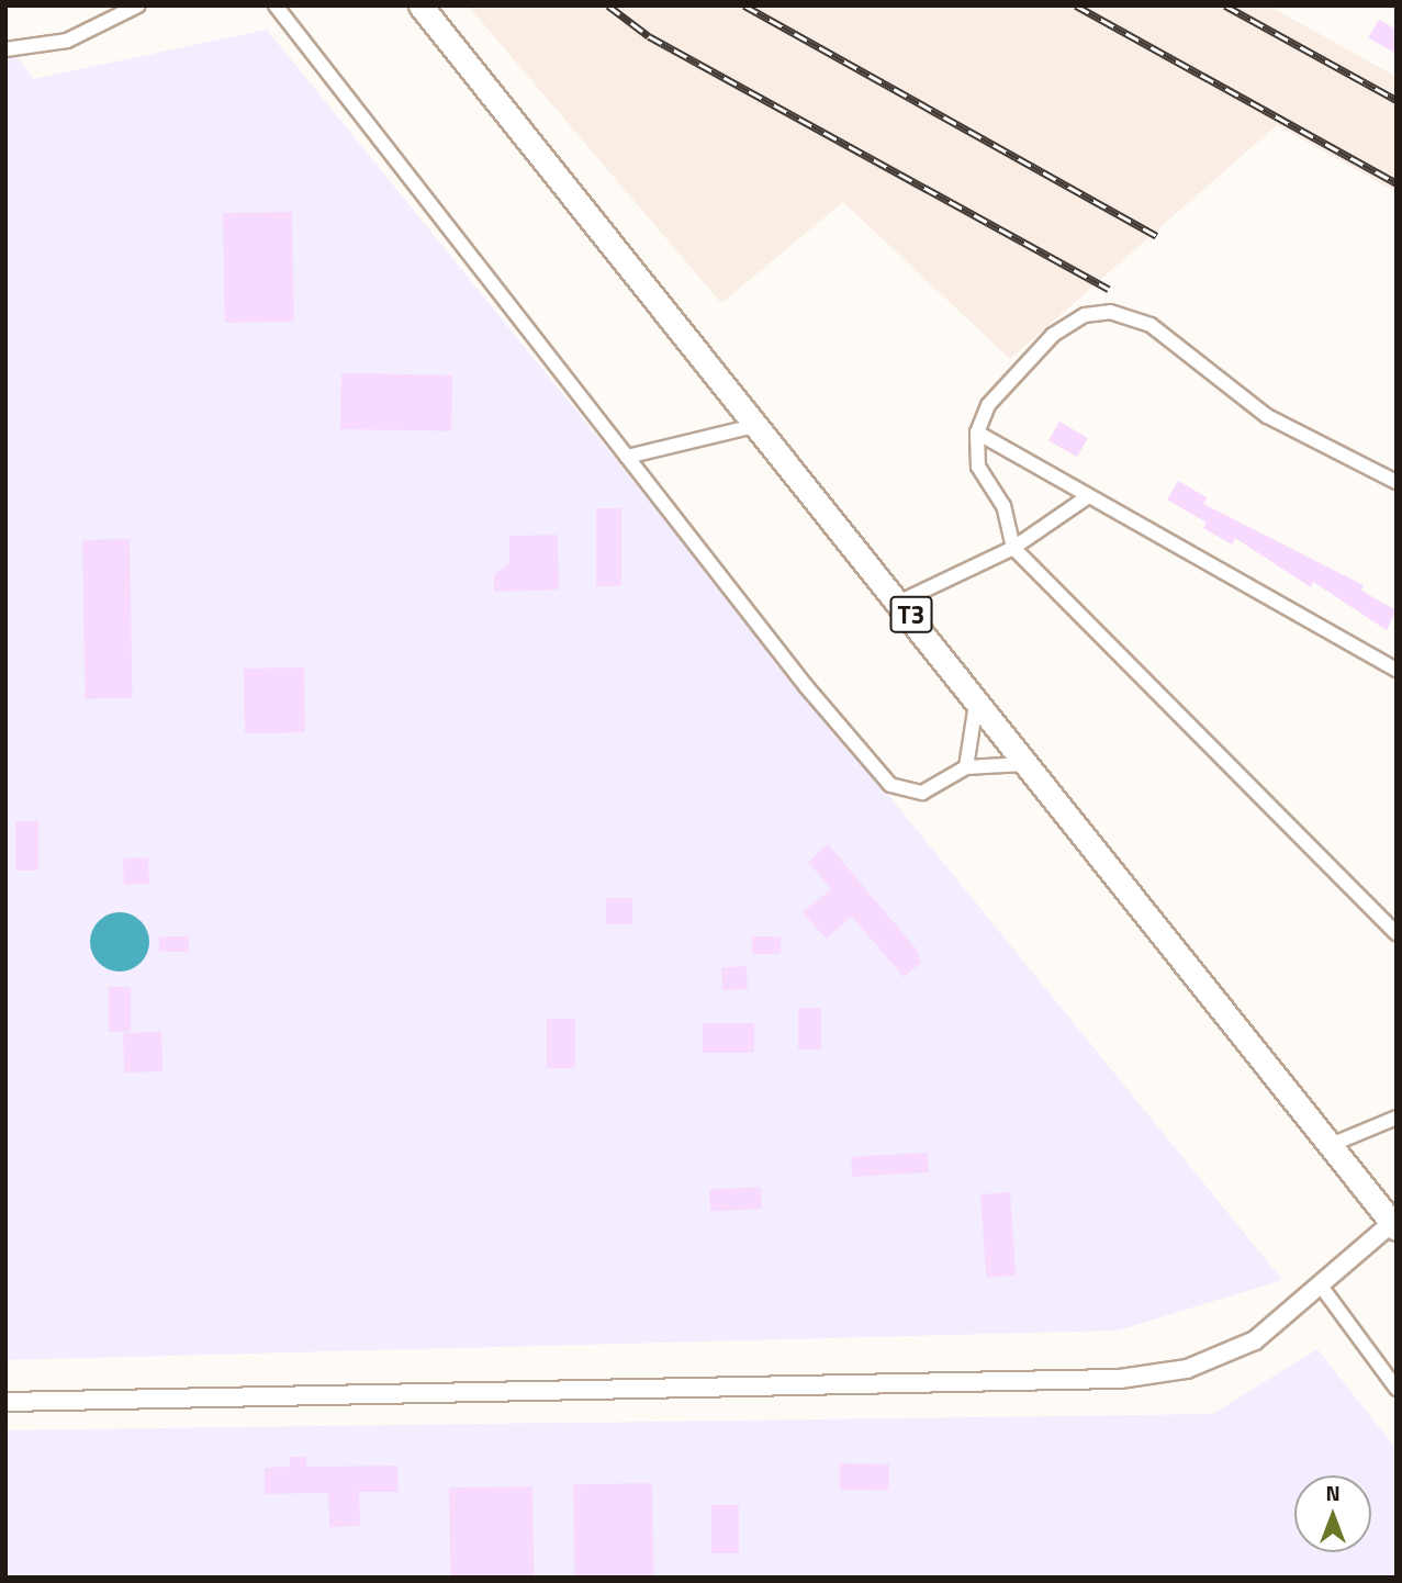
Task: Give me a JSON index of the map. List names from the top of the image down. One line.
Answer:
{"streets":{"highway":["T3"]},"north":"top"}
